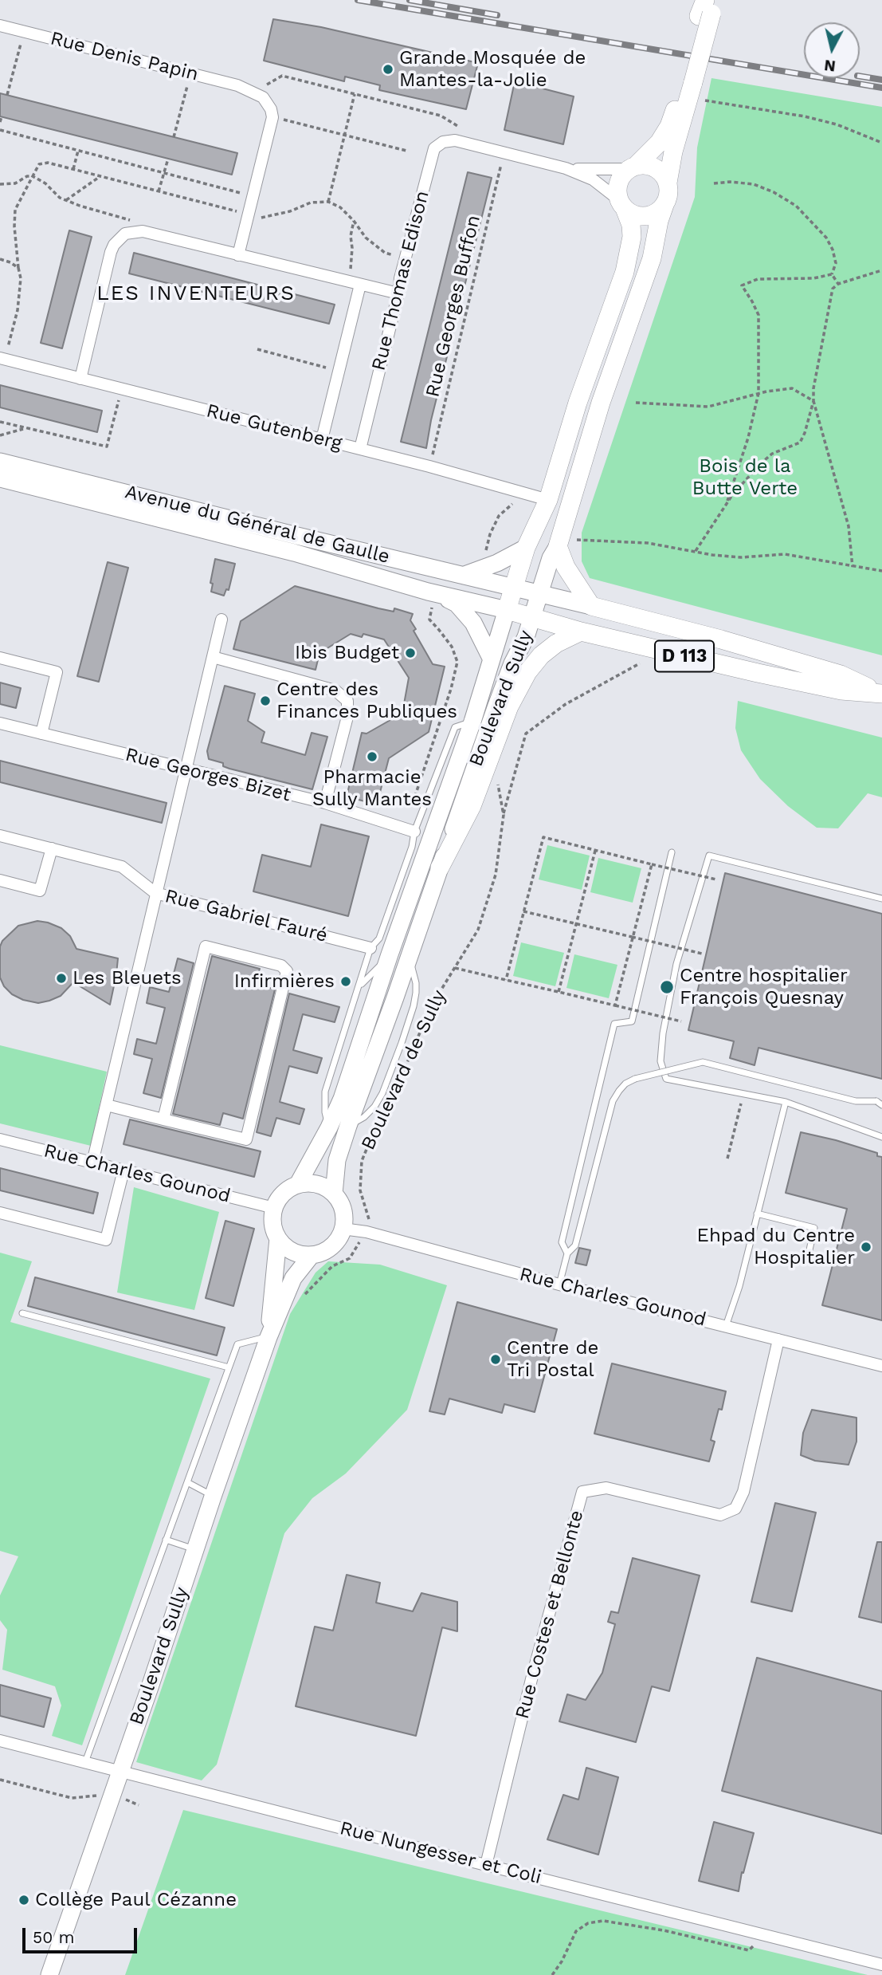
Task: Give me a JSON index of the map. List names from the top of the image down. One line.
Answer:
{"streets":{"main road":["D 113","Boulevard Sully"],"street":["Rue Denis Papin","Rue Thomas Edison","Rue Gutenberg","Avenue du Général de Gaulle","Rue Georges Bizet","Rue Gabriel Fauré","Rue Charles Gounod","Rue Costes et Bellonte","Rue Nungesser et Coli"],"path":["Rue Georges Buffon","Boulevard de Sully"]},"crossings":[["Rue Thomas Edison","Rue Georges Buffon"],["Rue Thomas Edison","Rue Gutenberg"],["Rue Georges Buffon","Rue Gutenberg"],["Rue Gutenberg","Boulevard Sully"],["Avenue du Général de Gaulle","D 113"],["Avenue du Général de Gaulle","Boulevard Sully"],["D 113","Boulevard Sully"],["Boulevard Sully","Rue Georges Bizet"],["Boulevard Sully","Rue Gabriel Fauré"],["Boulevard Sully","Rue Charles Gounod"],["Boulevard Sully","Rue Nungesser et Coli"],["Boulevard de Sully","Rue Charles Gounod"],["Rue Charles Gounod","Rue Costes et Bellonte"],["Rue Costes et Bellonte","Rue Nungesser et Coli"]],"districts":["LES INVENTEURS"],"parks":["Bois de la Butte Verte"],"places":["Grande Mosquée de Mantes-la-Jolie","Ibis Budget","Centre des Finances Publiques","Pharmacie Sully Mantes","Les Bleuets","Infirmières","Centre hospitalier François Quesnay","Ehpad du Centre Hospitalier","Centre de Tri Postal","Collège Paul Cézanne"],"scale_bar":"50 m","north":"bottom"}
